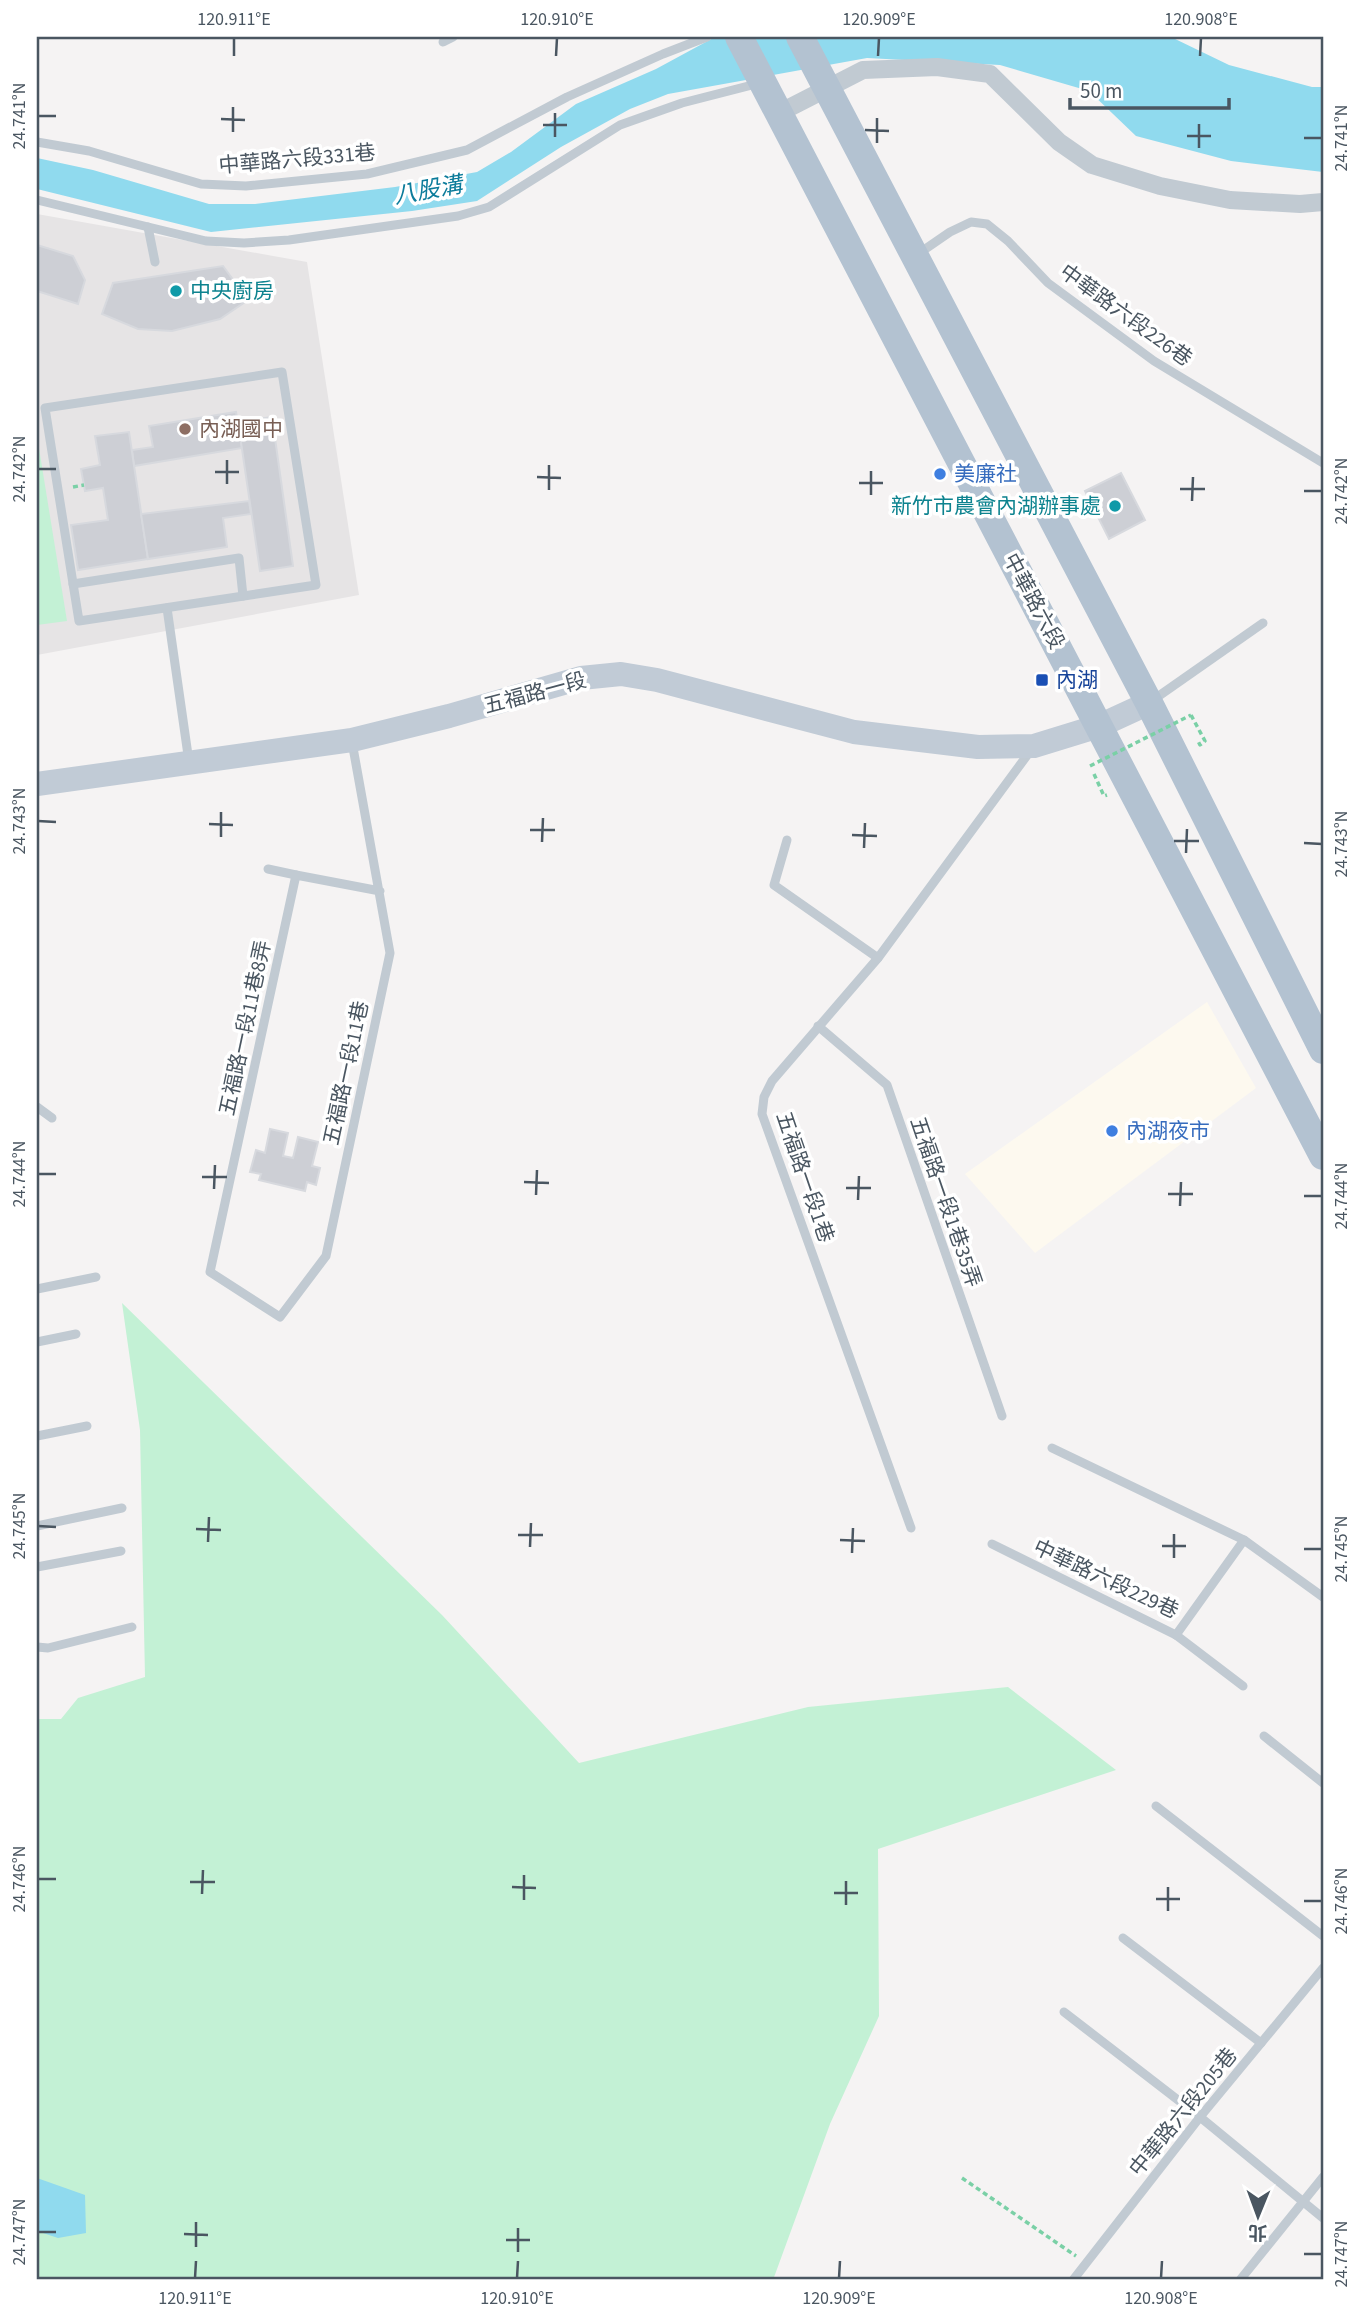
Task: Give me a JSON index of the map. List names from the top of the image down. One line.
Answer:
{"streets":{"main road":["中華路六段","五福路一段"],"lane":["中華路六段331巷","中華路六段226巷","五福路一段11巷8弄","五福路一段11巷","五福路一段1巷","五福路一段1巷35弄","中華路六段229巷","中華路六段205巷"]},"crossings":[["中華路六段","五福路一段"],["五福路一段","五福路一段11巷"],["五福路一段","五福路一段1巷"],["五福路一段11巷8弄","五福路一段11巷"],["五福路一段1巷","五福路一段1巷35弄"]],"water":["八股溝"],"places":{"other":["中央廚房","內湖國中","美廉社","新竹市農會內湖辦事處","內湖夜市"],"transit":["內湖"]},"scale_bar":"50 m","north":"bottom","coordinates":["120.911°E","120.910°E","120.909°E","120.908°E","24.741°N","24.742°N","24.743°N","24.744°N","24.745°N","24.746°N","24.747°N"]}
